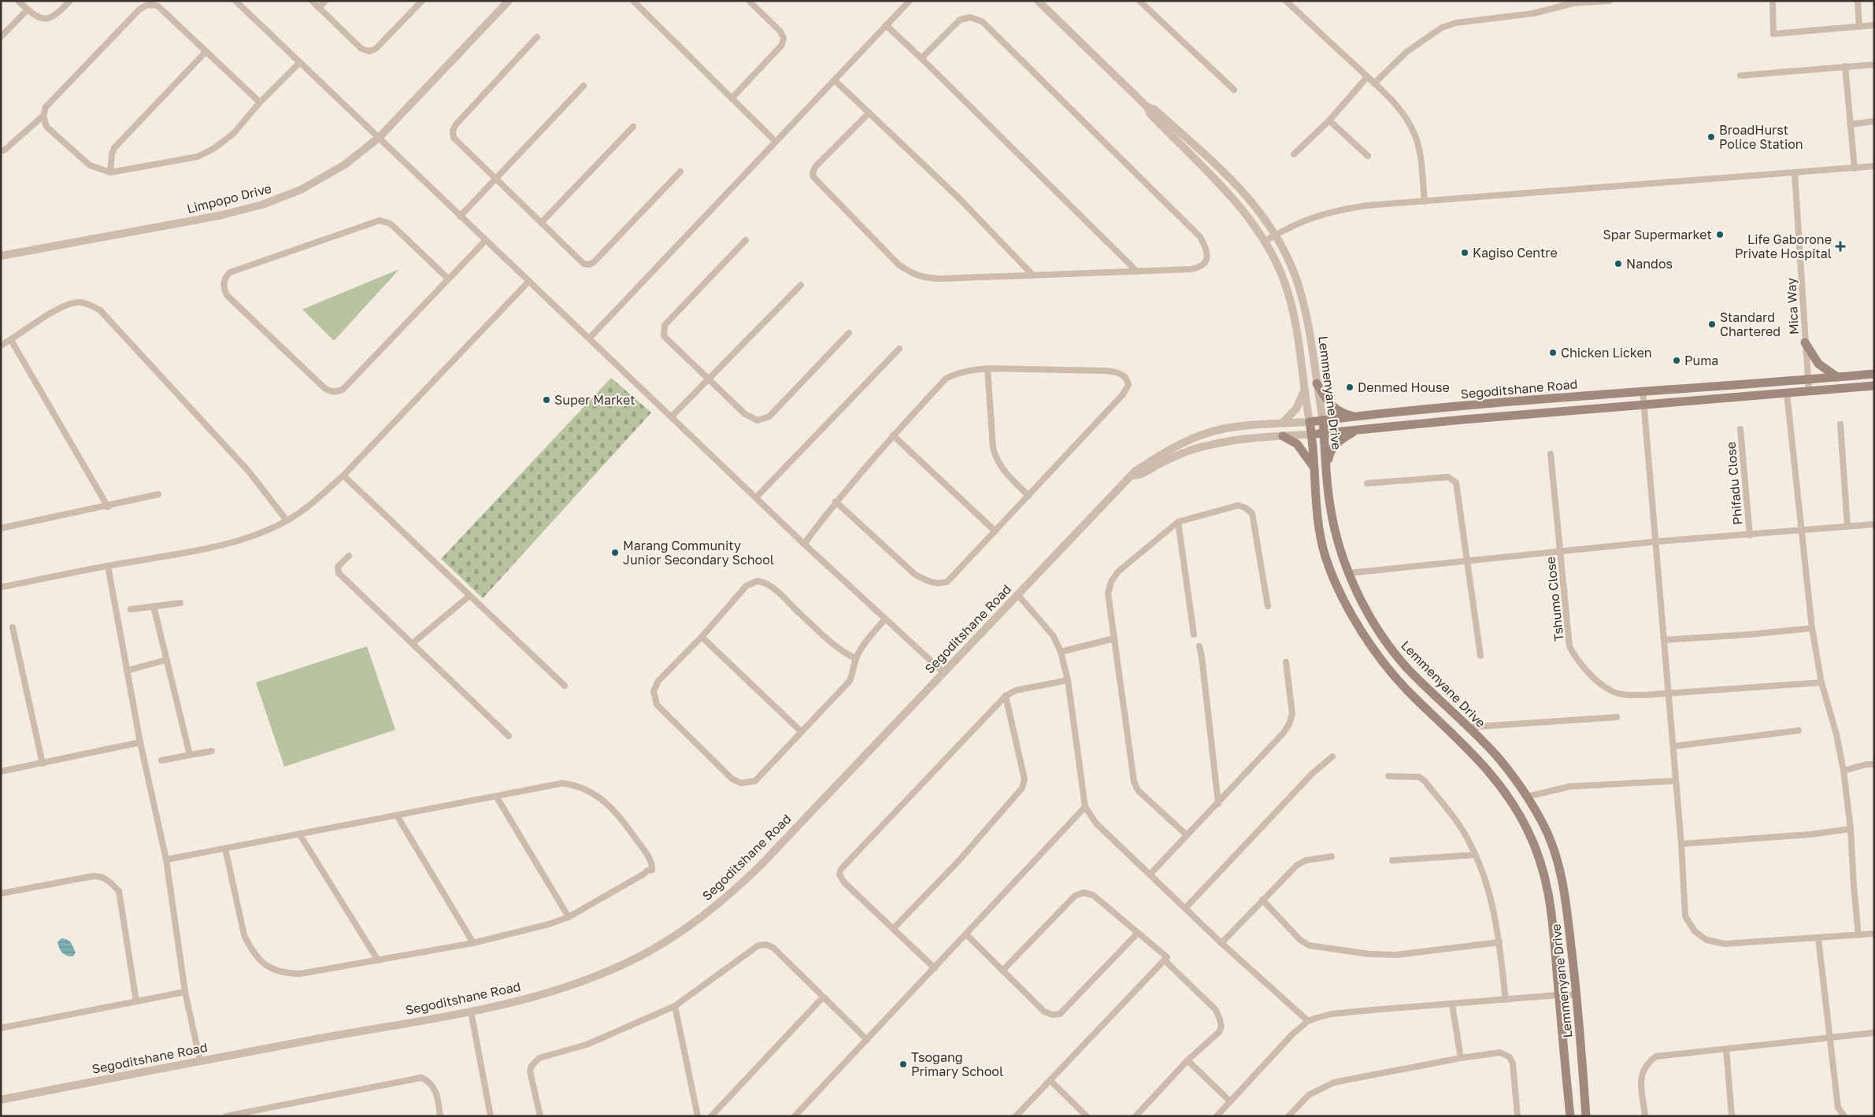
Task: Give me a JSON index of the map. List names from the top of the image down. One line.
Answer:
{"streets":{"main road":["Segoditshane Road","Lemmenyane Drive"],"street":["Limpopo Drive","Mica Way","Phifadu Close","Tshumo Close"]},"crossings":[["Mica Way","Segoditshane Road"],["Segoditshane Road","Lemmenyane Drive"]],"places":{"other":["BroadHurst Police Station","Spar Supermarket","Kagiso Centre","Nandos","Standard Chartered","Chicken Licken","Puma","Denmed House","Super Market","Marang Community Junior Secondary School","Tsogang Primary School"],"health":["Life Gaborone Private Hospital"]}}
